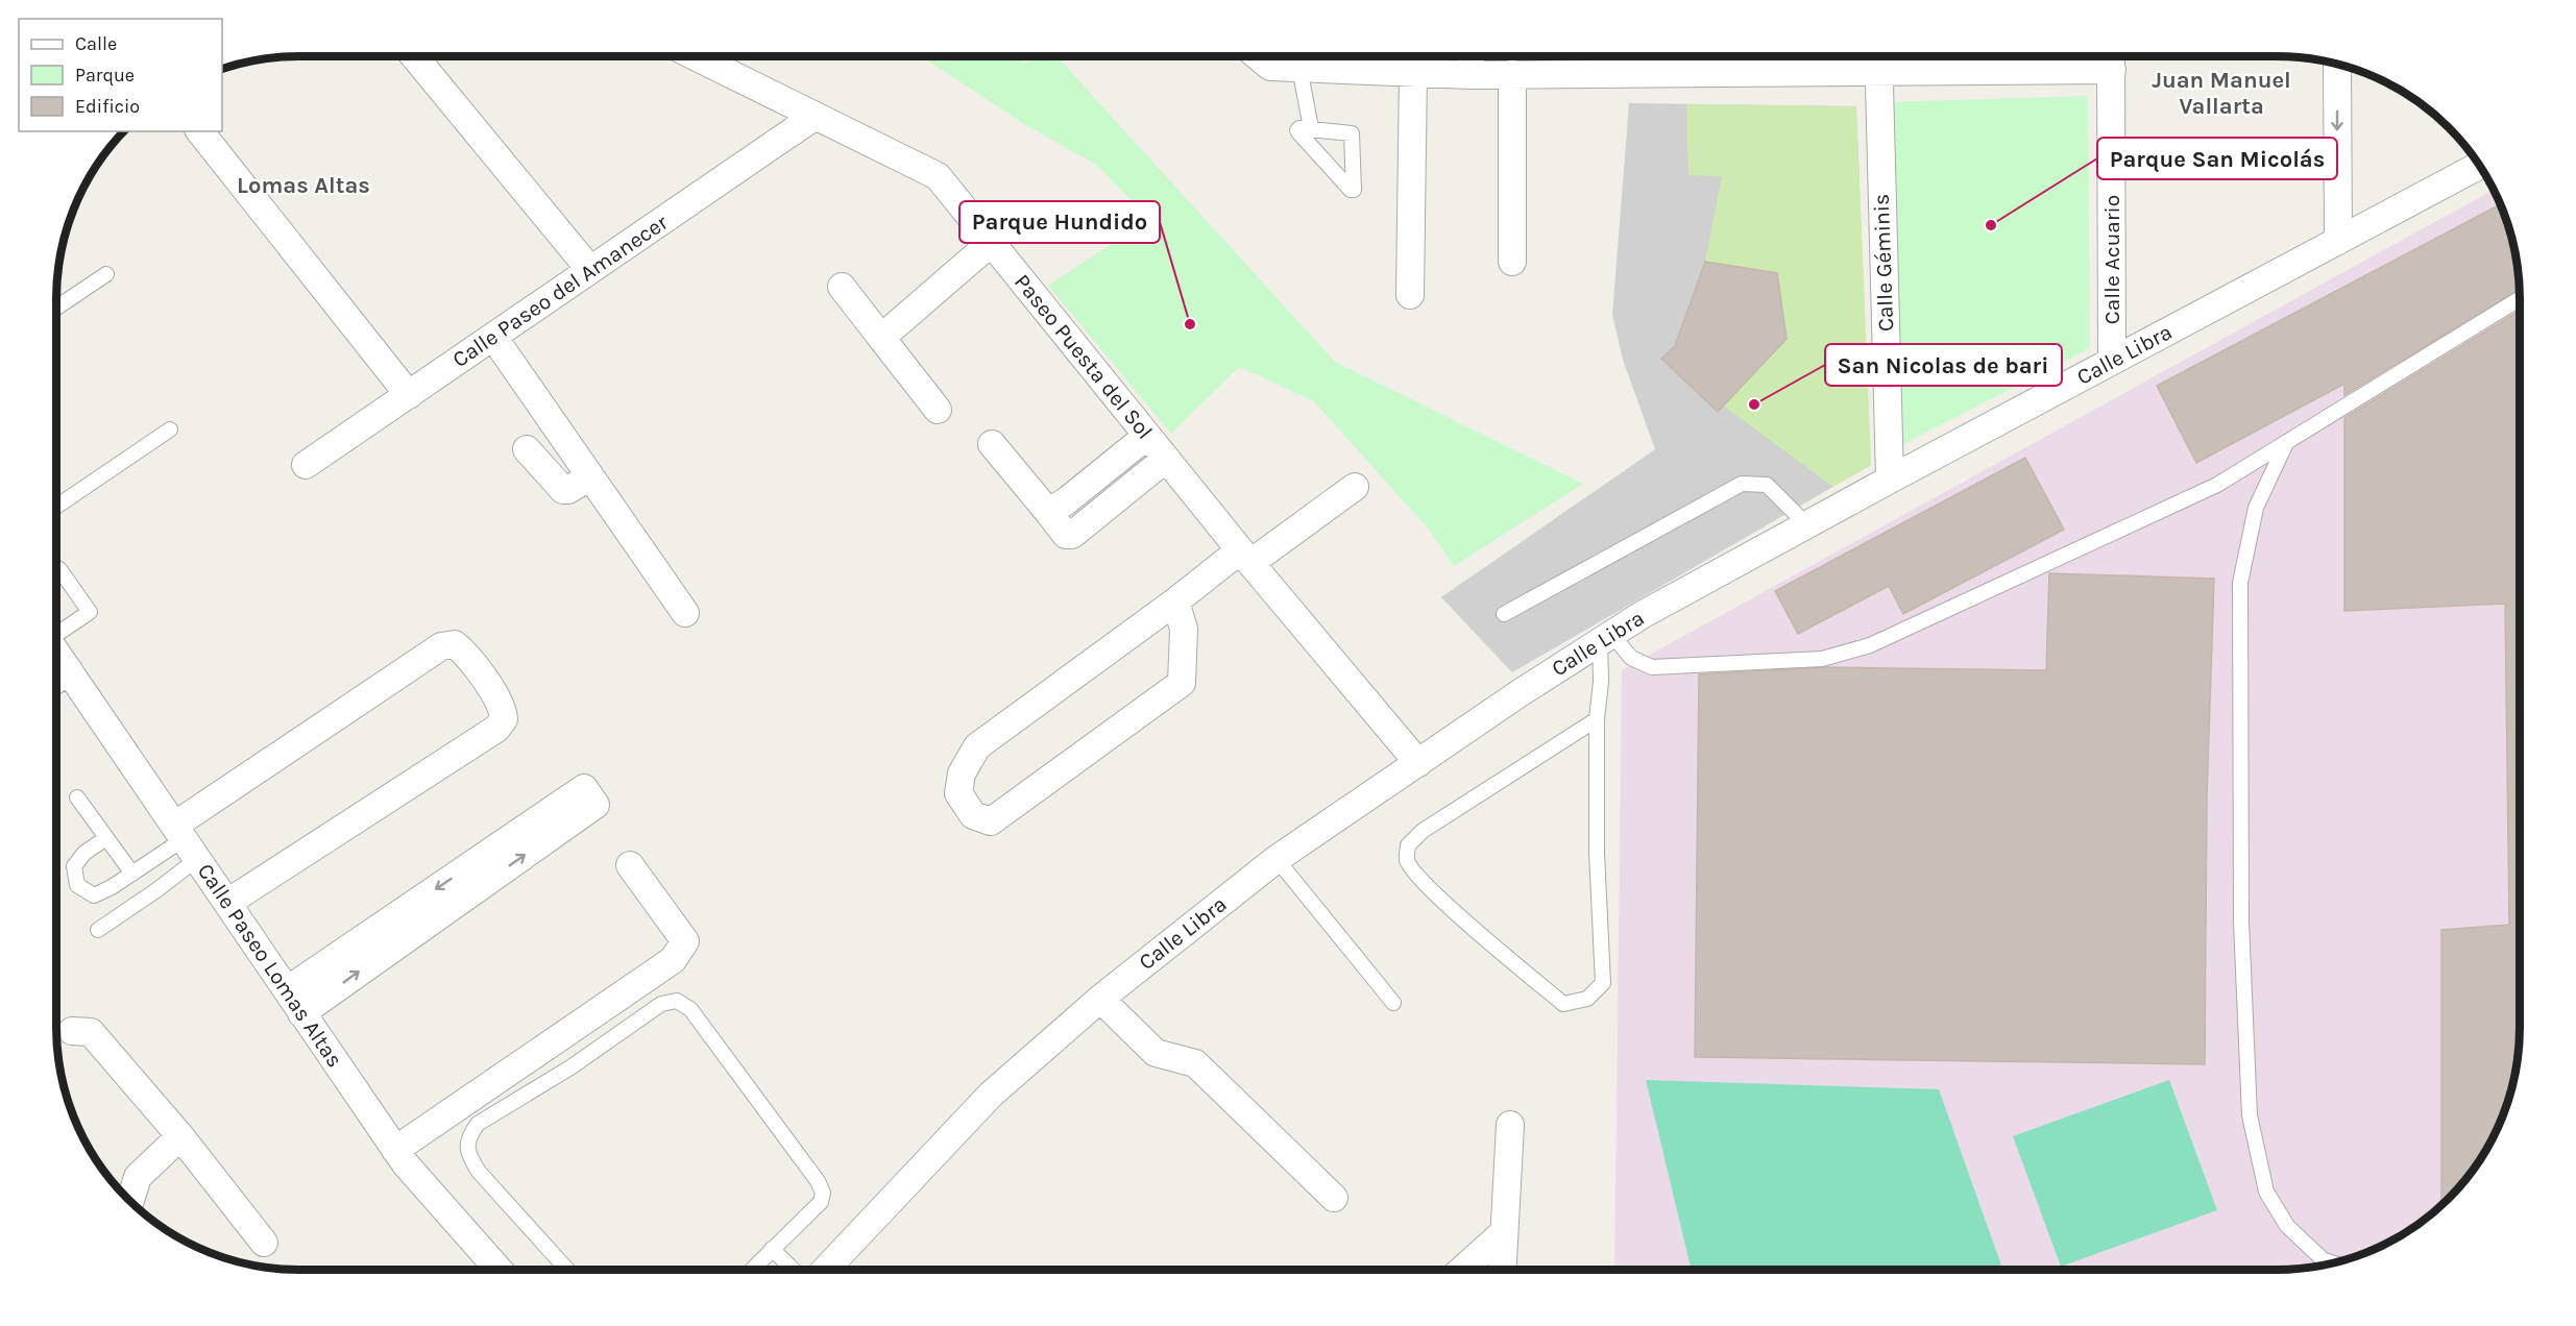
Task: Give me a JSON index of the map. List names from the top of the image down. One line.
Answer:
{"streets":{"street":["Calle Acuario","Calle Géminis","Calle Paseo del Amanecer","Calle Libra","Paseo Puesta del Sol","Calle Paseo Lomas Altas"]},"crossings":[["Calle Acuario","Calle Libra"],["Calle Géminis","Calle Libra"],["Calle Paseo del Amanecer","Paseo Puesta del Sol"],["Calle Libra","Paseo Puesta del Sol"]],"districts":["Juan Manuel Vallarta","Lomas Altas"],"places":["Parque San Micolás","Parque Hundido","San Nicolas de bari"],"legend":["Calle","Parque","Edificio"]}
